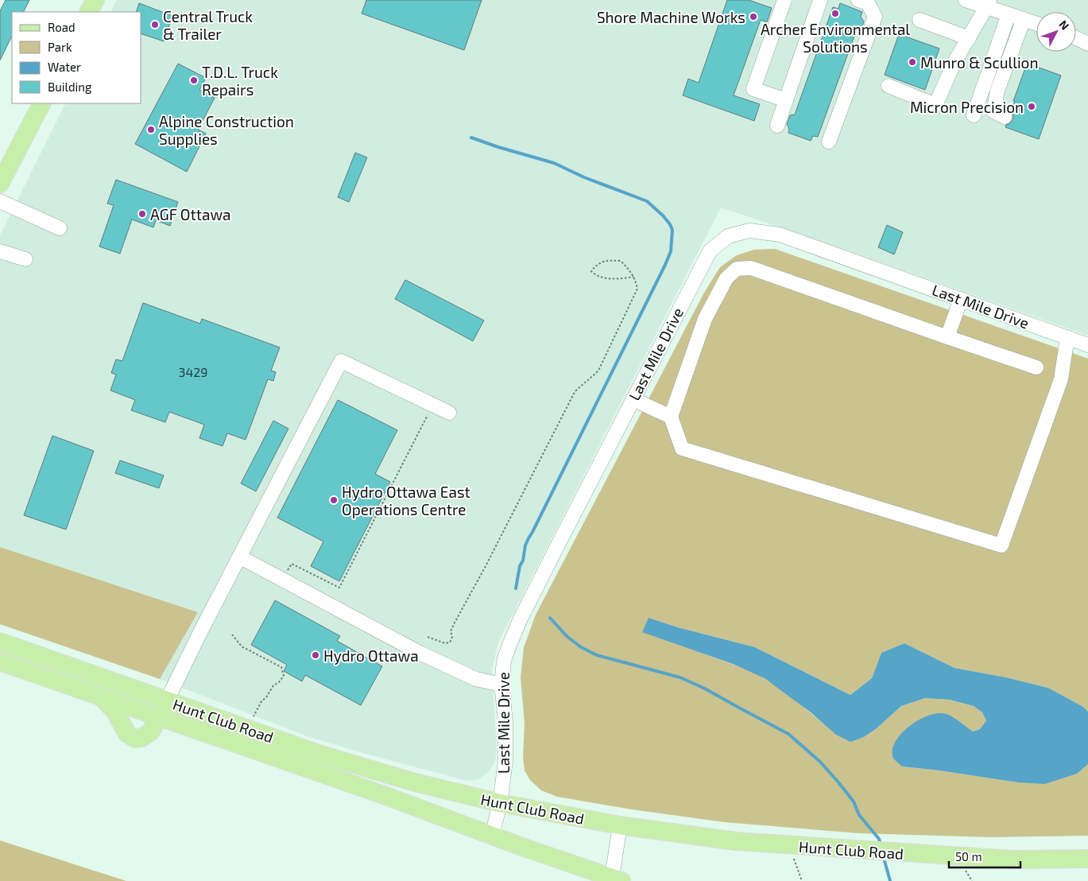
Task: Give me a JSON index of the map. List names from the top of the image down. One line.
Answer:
{"streets":{"main road":["Hunt Club Road"],"street":["Last Mile Drive"]},"crossings":[["Last Mile Drive","Hunt Club Road"]],"places":["Archer Environmental Solutions","Shore Machine Works","Central Truck & Trailer","Munro & Scullion","T.D.L. Truck Repairs","Micron Precision","Alpine Construction Supplies","AGF Ottawa","Hydro Ottawa East Operations Centre","Hydro Ottawa"],"house_numbers":["3429"],"legend":["Road","Park","Water","Building"],"scale_bar":"50 m","north":"top right"}
